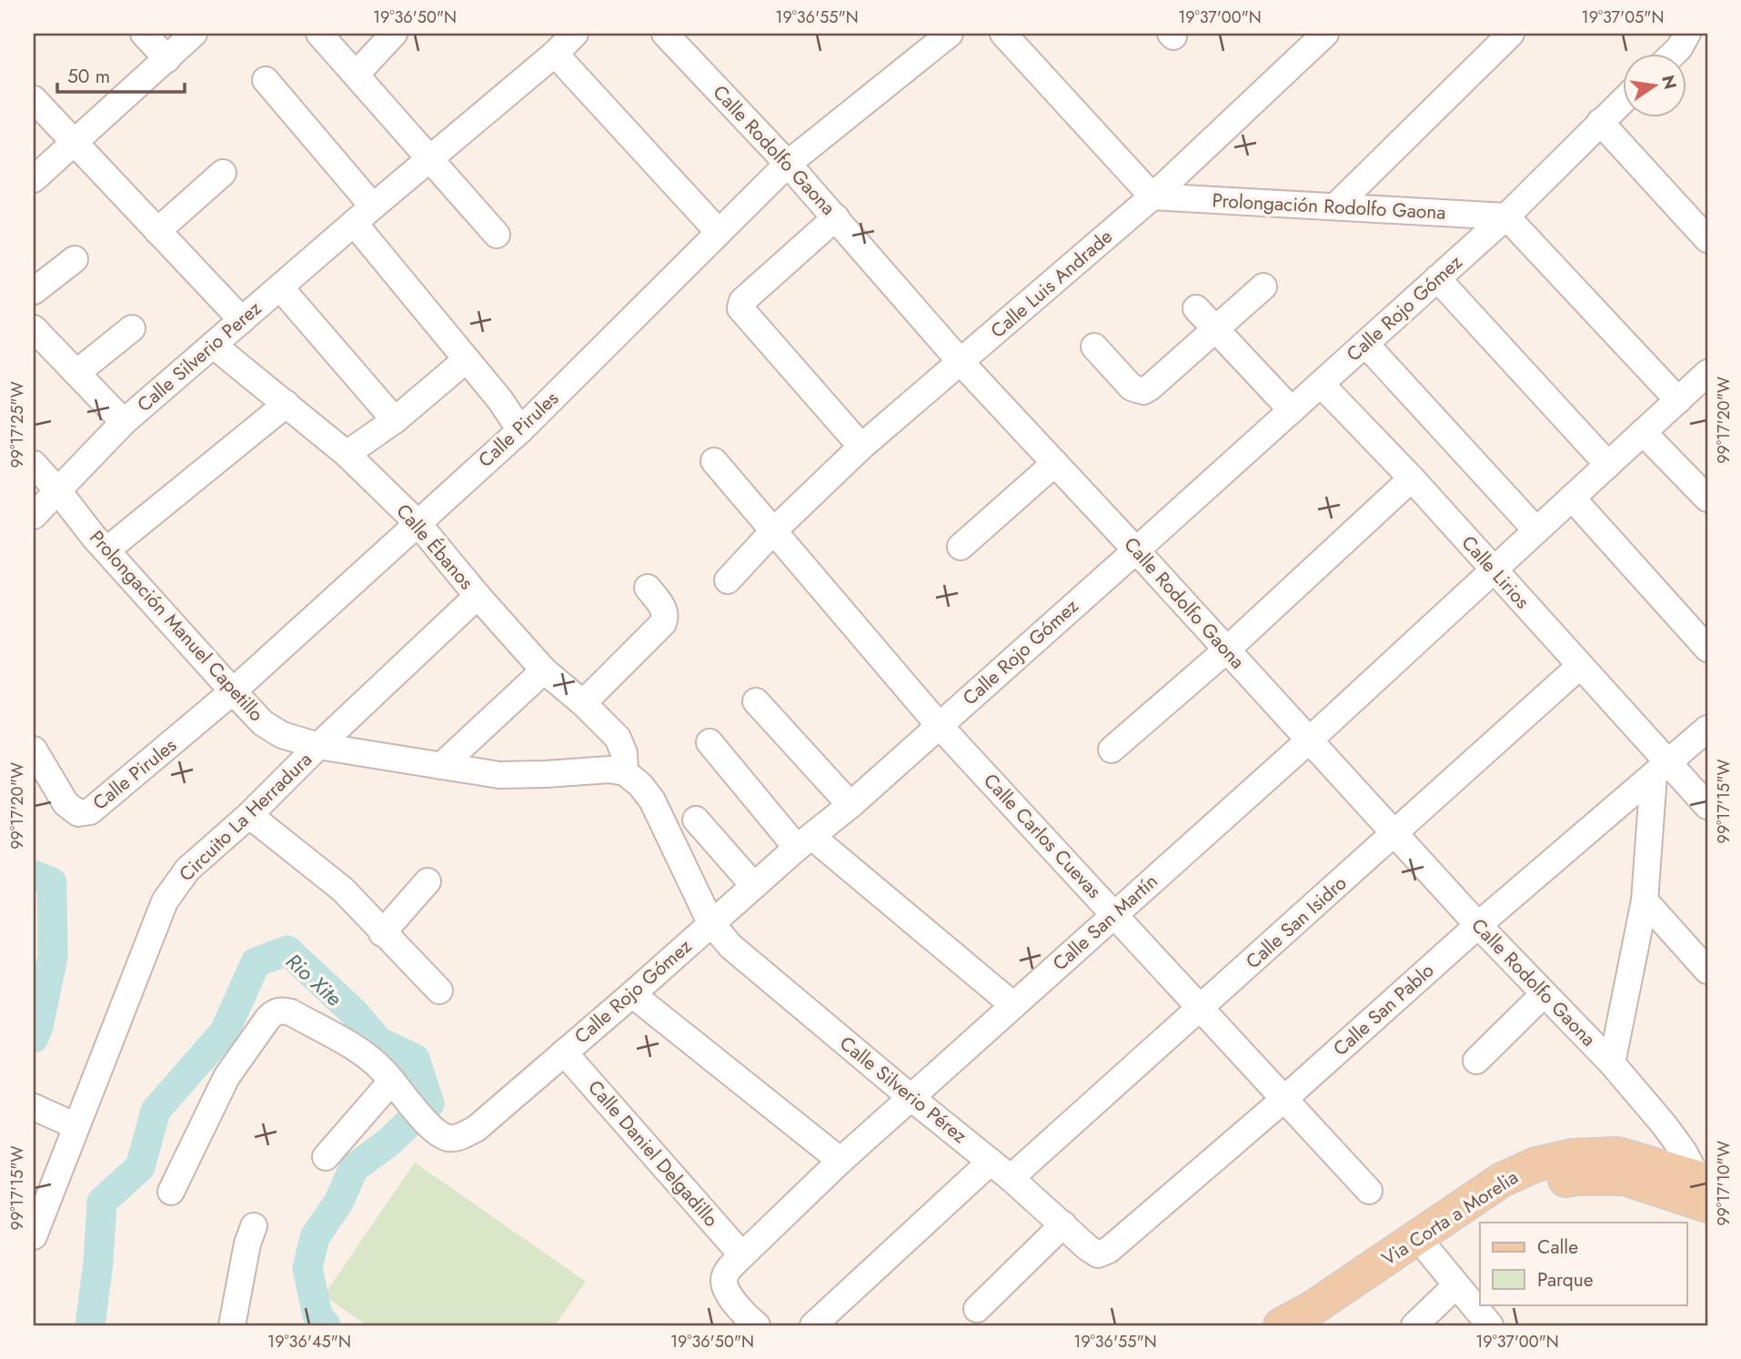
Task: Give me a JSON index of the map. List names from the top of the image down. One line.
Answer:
{"streets":{"main road":["Via Corta a Morelia"],"street":["Calle Rodolfo Gaona","Prolongación Rodolfo Gaona","Calle Luis Andrade","Calle Rojo Gómez","Calle Silverio Perez","Calle Pirules","Calle Ébanos","Calle Lirios","Prolongación Manuel Capetillo","Circuito La Herradura","Calle Carlos Cuevas","Calle San Martín","Calle San Isidro","Calle San Pablo","Calle Silverio Pérez","Calle Daniel Delgadillo"]},"crossings":[["Calle Rodolfo Gaona","Calle Luis Andrade"],["Calle Rodolfo Gaona","Calle Rojo Gómez"],["Calle Rodolfo Gaona","Calle Pirules"],["Calle Rodolfo Gaona","Calle San Martín"],["Calle Rodolfo Gaona","Calle San Isidro"],["Calle Rodolfo Gaona","Calle San Pablo"],["Calle Rodolfo Gaona","Via Corta a Morelia"],["Prolongación Rodolfo Gaona","Calle Luis Andrade"],["Prolongación Rodolfo Gaona","Calle Rojo Gómez"],["Calle Luis Andrade","Calle Carlos Cuevas"],["Calle Rojo Gómez","Calle Lirios"],["Calle Rojo Gómez","Calle Carlos Cuevas"],["Calle Rojo Gómez","Calle Silverio Pérez"],["Calle Rojo Gómez","Calle Daniel Delgadillo"],["Calle Silverio Perez","Calle Ébanos"],["Calle Silverio Perez","Prolongación Manuel Capetillo"],["Calle Pirules","Calle Ébanos"],["Calle Pirules","Prolongación Manuel Capetillo"],["Calle Ébanos","Prolongación Manuel Capetillo"],["Calle Ébanos","Circuito La Herradura"],["Calle Lirios","Calle San Martín"],["Calle Lirios","Calle San Isidro"],["Calle Lirios","Calle San Pablo"],["Prolongación Manuel Capetillo","Circuito La Herradura"],["Calle Carlos Cuevas","Calle San Martín"],["Calle Carlos Cuevas","Calle San Isidro"],["Calle Carlos Cuevas","Calle San Pablo"],["Calle San Martín","Calle Silverio Pérez"],["Calle San Martín","Calle Daniel Delgadillo"],["Calle San Isidro","Calle Silverio Pérez"],["Calle San Pablo","Calle Silverio Pérez"]],"water":["Rio Xite"],"legend":["Calle","Parque"],"scale_bar":"50 m","north":"right","coordinates":["19°36'50\"N","19°36'55\"N","19°37'00\"N","19°37'05\"N","99°17'20\"W","99°17'25\"W","99°17'15\"W","99°17'10\"W","19°36'45\"N"]}
